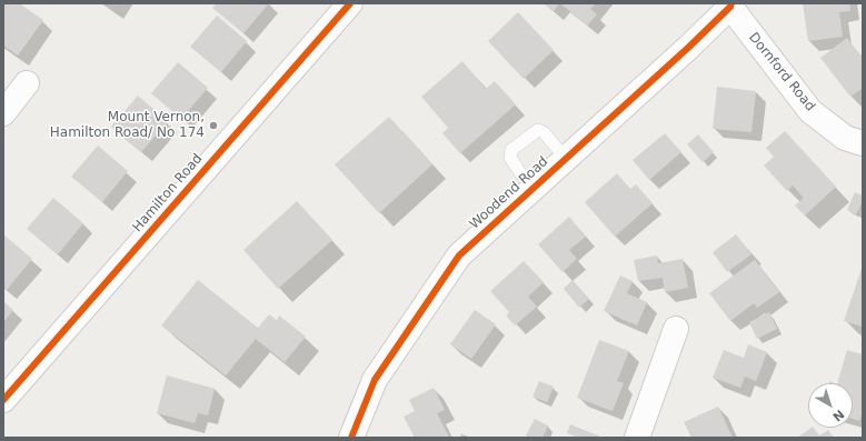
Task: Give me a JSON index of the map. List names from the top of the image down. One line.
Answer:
{"streets":{"street":["Dornford Road","Hamilton Road","Woodend Road"]},"crossings":[["Dornford Road","Woodend Road"]],"places":["Mount Vernon, Hamilton Road/ No 174"],"north":"bottom right"}
